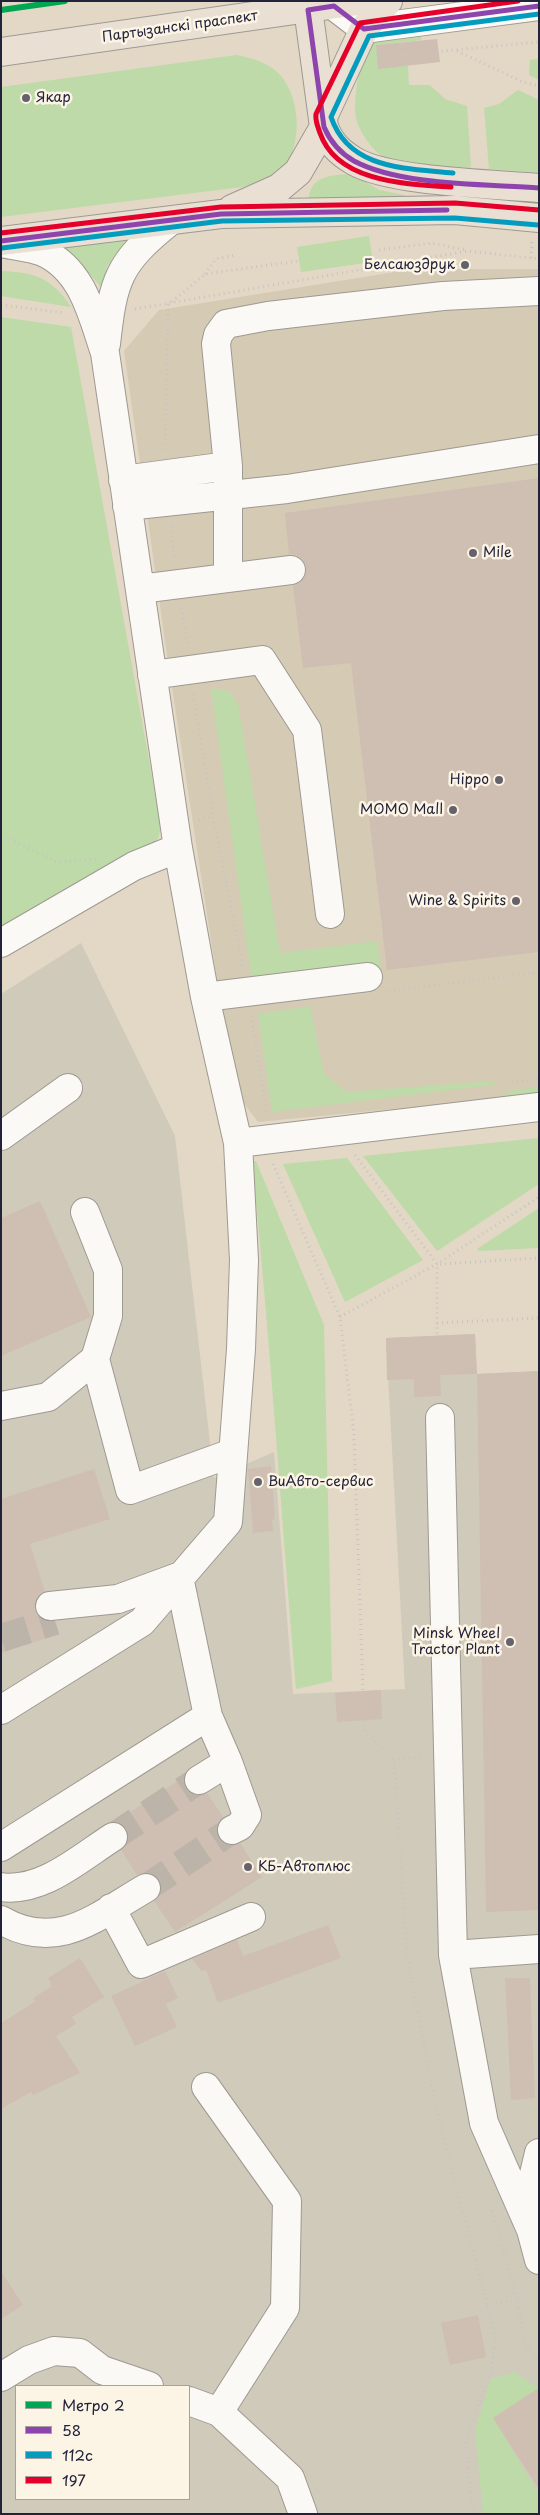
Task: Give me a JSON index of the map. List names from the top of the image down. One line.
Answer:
{"streets":{"main road":["Партызанскі праспект"]},"places":["Якар","Белсаюздрук","Mile","Hippo","MOMO Mall","Wine & Spirits","ВиАвто-сервис","Minsk Wheel Tractor Plant","КБ-Автоплюс"],"lines":["metro line 2","transit line 197","transit line 58","transit line 112с"],"legend":["Метро 2","58","112с","197"]}
